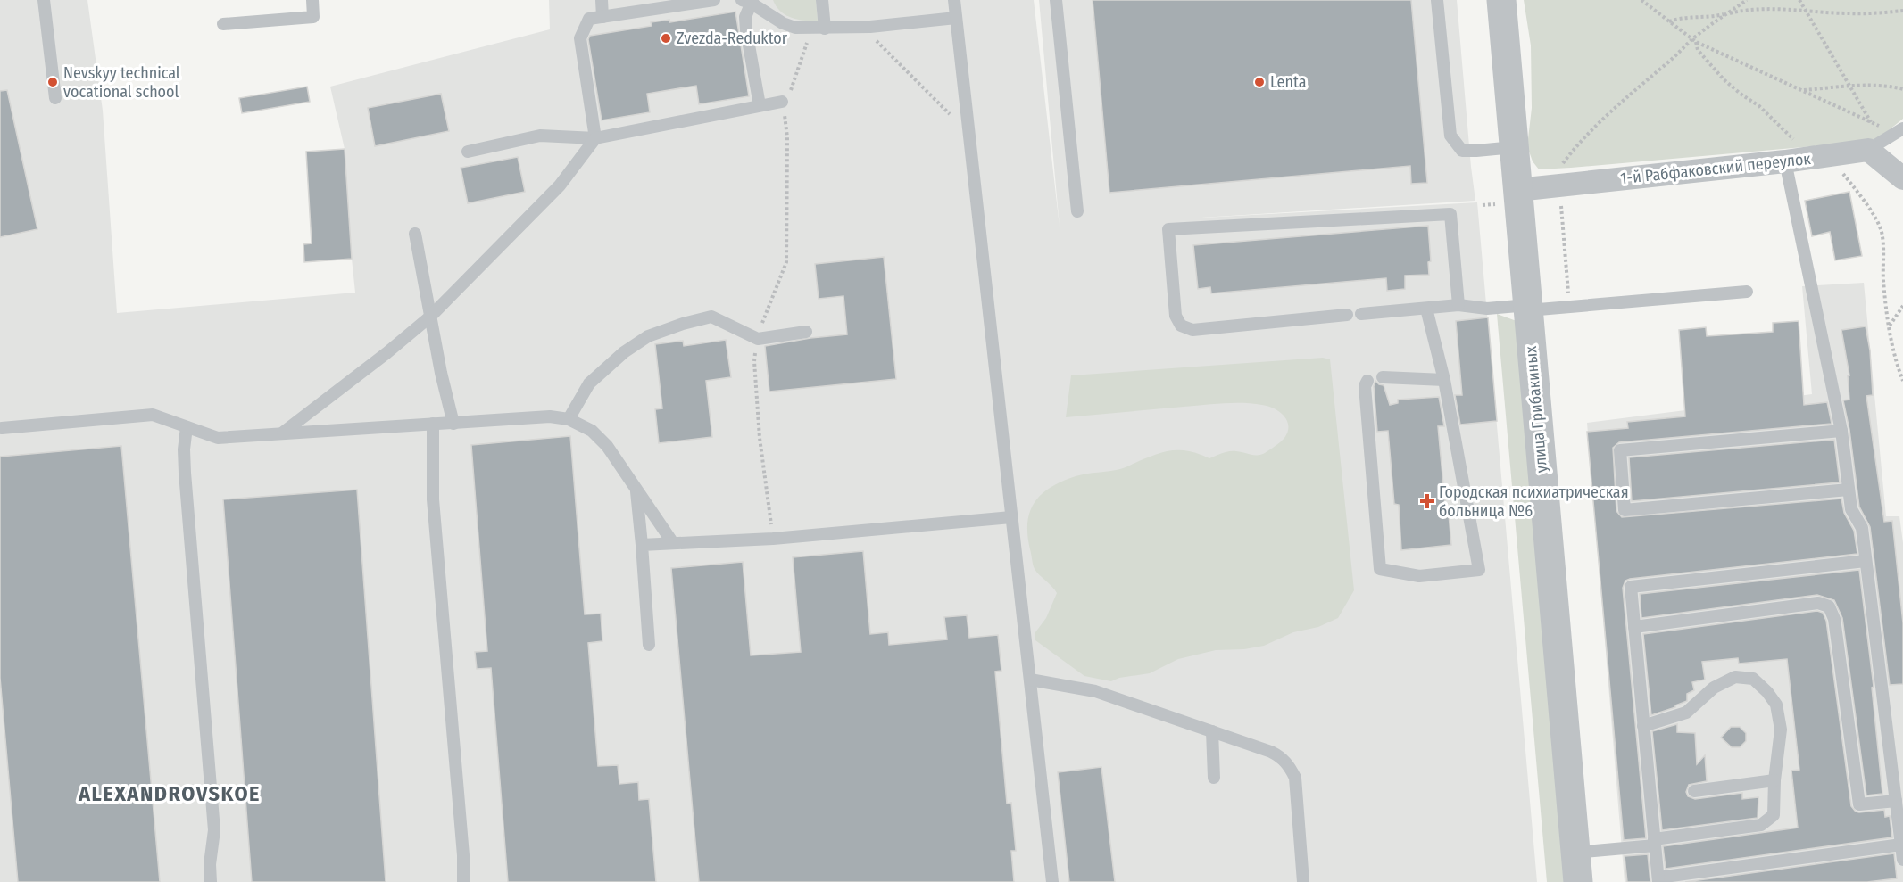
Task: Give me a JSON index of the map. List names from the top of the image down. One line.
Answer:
{"streets":{"street":["1-й Рабфаковский переулок","улица Грибакиных"]},"crossings":[["1-й Рабфаковский переулок","улица Грибакиных"]],"districts":["ALEXANDROVSKOE"],"places":{"other":["Zvezda-Reduktor","Nevskyy technical vocational school","Lenta"],"health":["Городская психиатрическая больница №6"]}}
